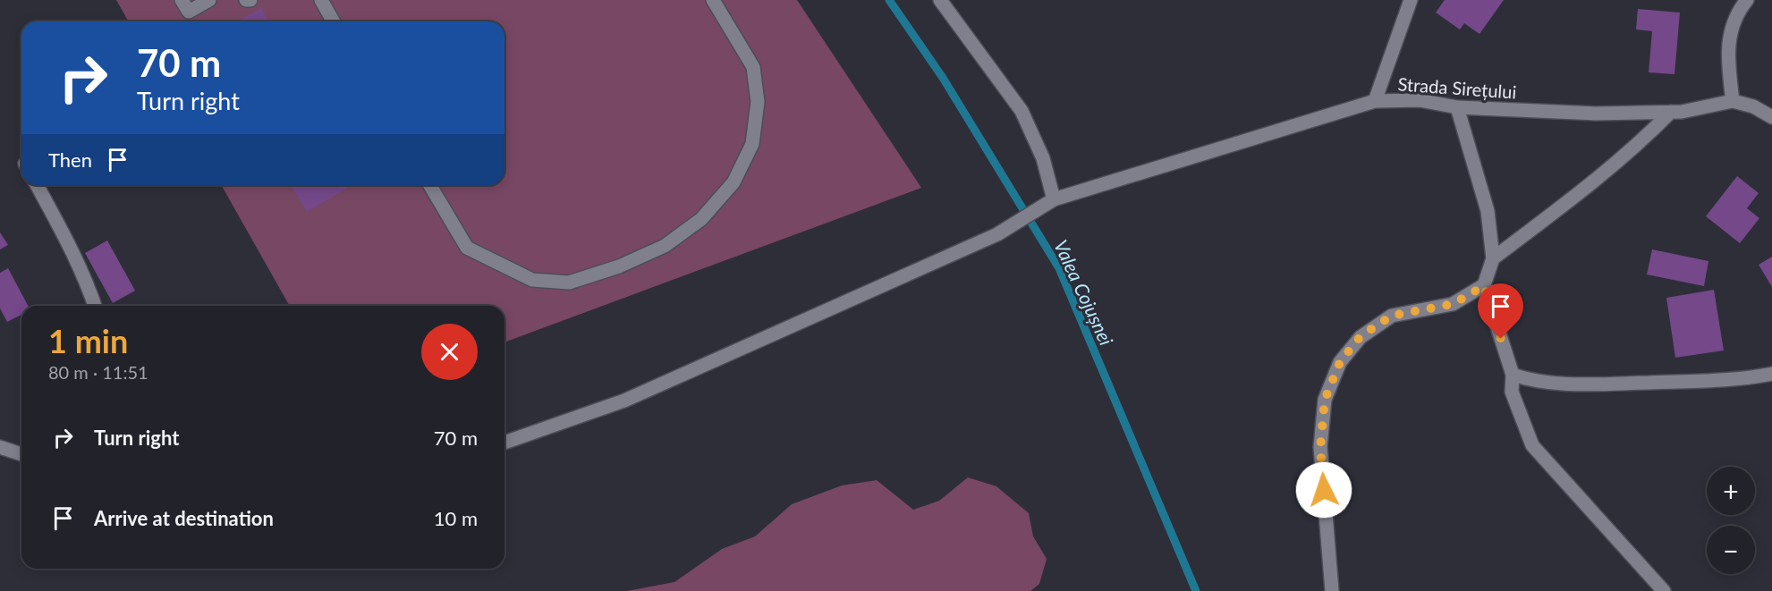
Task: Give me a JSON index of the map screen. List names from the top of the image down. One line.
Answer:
{"streets":{"street":["Strada Sirețului"]},"water":["Valea Cojușnei"],"page":{"turn":["70 m","Turn right"],"then":"Then","heading":["1 min","80 m · 11:51"],"list":[{"name":"Turn right","value":"70 m"},{"name":"Arrive at destination","value":"10 m"}],"map_buttons":["+","−"]}}
